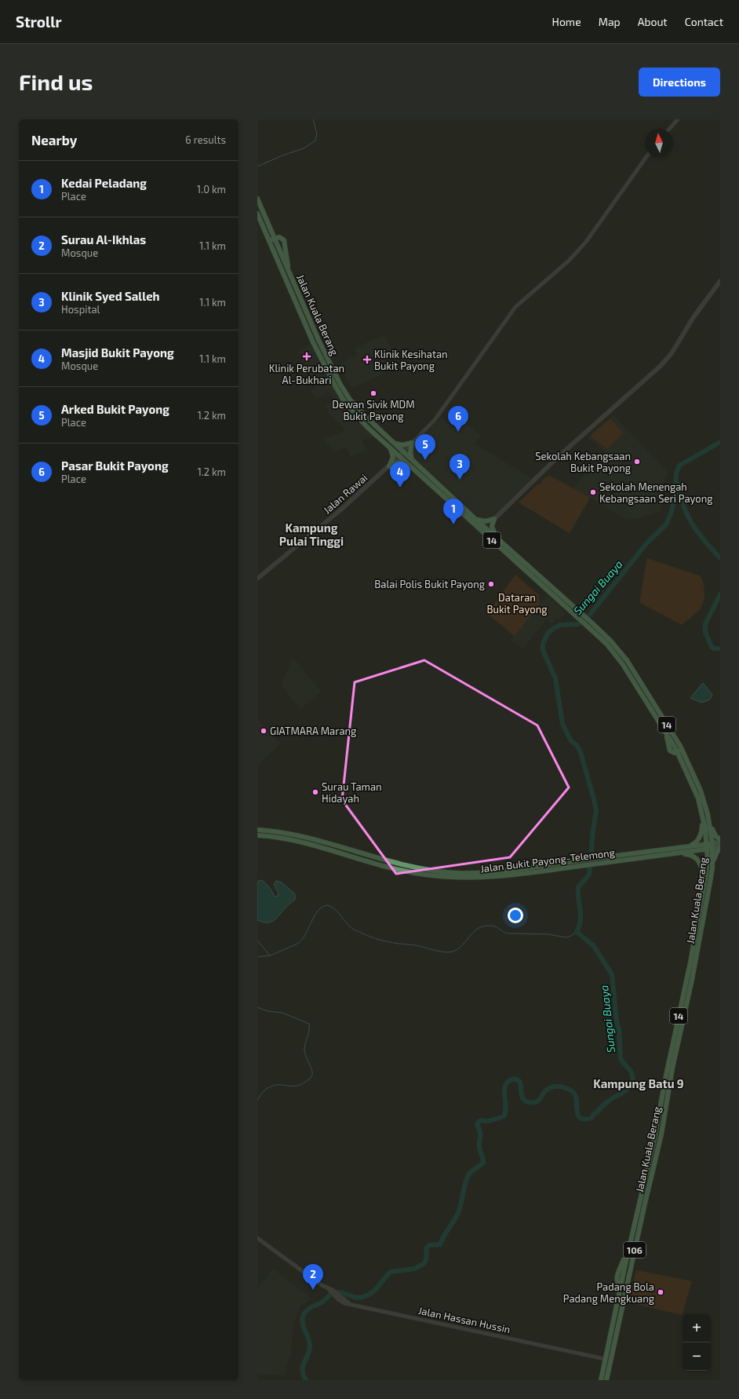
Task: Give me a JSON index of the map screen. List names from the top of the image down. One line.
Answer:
{"streets":{"highway":["Jalan Kuala Berang","14","Jalan Bukit Payong-Telemong","106"],"main road":["Jalan Rawai"],"street":["Jalan Hassan Hussin"]},"crossings":[["Jalan Kuala Berang","Jalan Rawai"],["Jalan Kuala Berang","Jalan Bukit Payong-Telemong"]],"districts":["Kampung Pulai Tinggi","Kampung Batu 9"],"water":["Sungai Buaya"],"parks":["Dataran Bukit Payong"],"places":{"health":["Klinik Perubatan Al-Bukhari","Klinik Kesihatan Bukit Payong"],"other":["Dewan Sivik MDM Bukit Payong","Sekolah Kebangsaan Bukit Payong","Sekolah Menengah Kebangsaan Seri Payong","Balai Polis Bukit Payong","GIATMARA Marang","Surau Taman Hidayah","Padang Bola Padang Mengkuang"]},"north":"top","page":{"header":"Strollr","nav":["Home","Map","About","Contact"],"buttons":"Directions","title":"Find us","heading":["Nearby","6 results"],"list":[{"mark":"1","name":"Kedai Peladang","note":"Place","value":"1.0 km"},{"mark":"2","name":"Surau Al-Ikhlas","note":"Mosque","value":"1.1 km"},{"mark":"3","name":"Klinik Syed Salleh","note":"Hospital","value":"1.1 km"},{"mark":"4","name":"Masjid Bukit Payong","note":"Mosque","value":"1.1 km"},{"mark":"5","name":"Arked Bukit Payong","note":"Place","value":"1.2 km"},{"mark":"6","name":"Pasar Bukit Payong","note":"Place","value":"1.2 km"}],"pins":["6","5","3","4","1","2"],"map_buttons":["+","−"]}}
